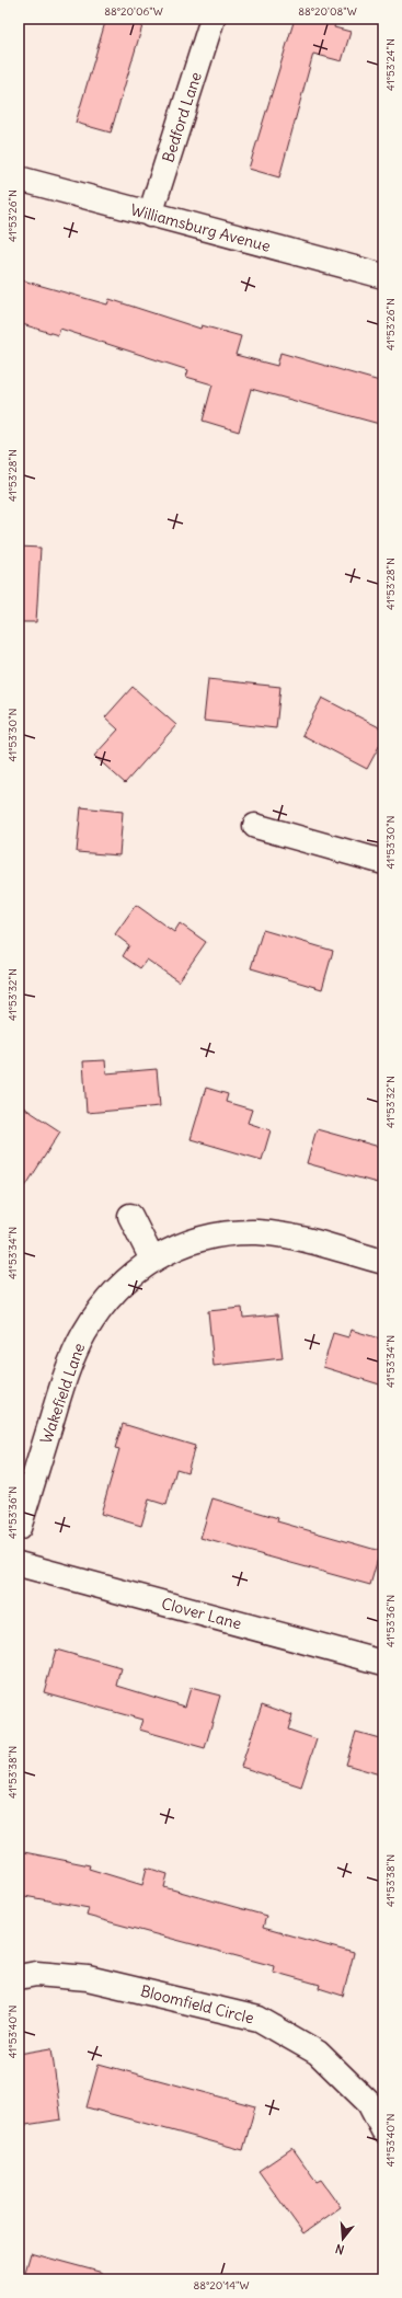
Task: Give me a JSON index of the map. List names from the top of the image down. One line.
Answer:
{"streets":{"street":["Bedford Lane","Williamsburg Avenue","Wakefield Lane","Clover Lane","Bloomfield Circle"]},"crossings":[["Bedford Lane","Williamsburg Avenue"]],"north":"bottom","coordinates":["88°20'06\"W","88°20'08\"W","41°53'24\"N","41°53'26\"N","41°53'28\"N","41°53'30\"N","41°53'32\"N","41°53'34\"N","41°53'36\"N","41°53'38\"N","41°53'40\"N","88°20'14\"W"]}
